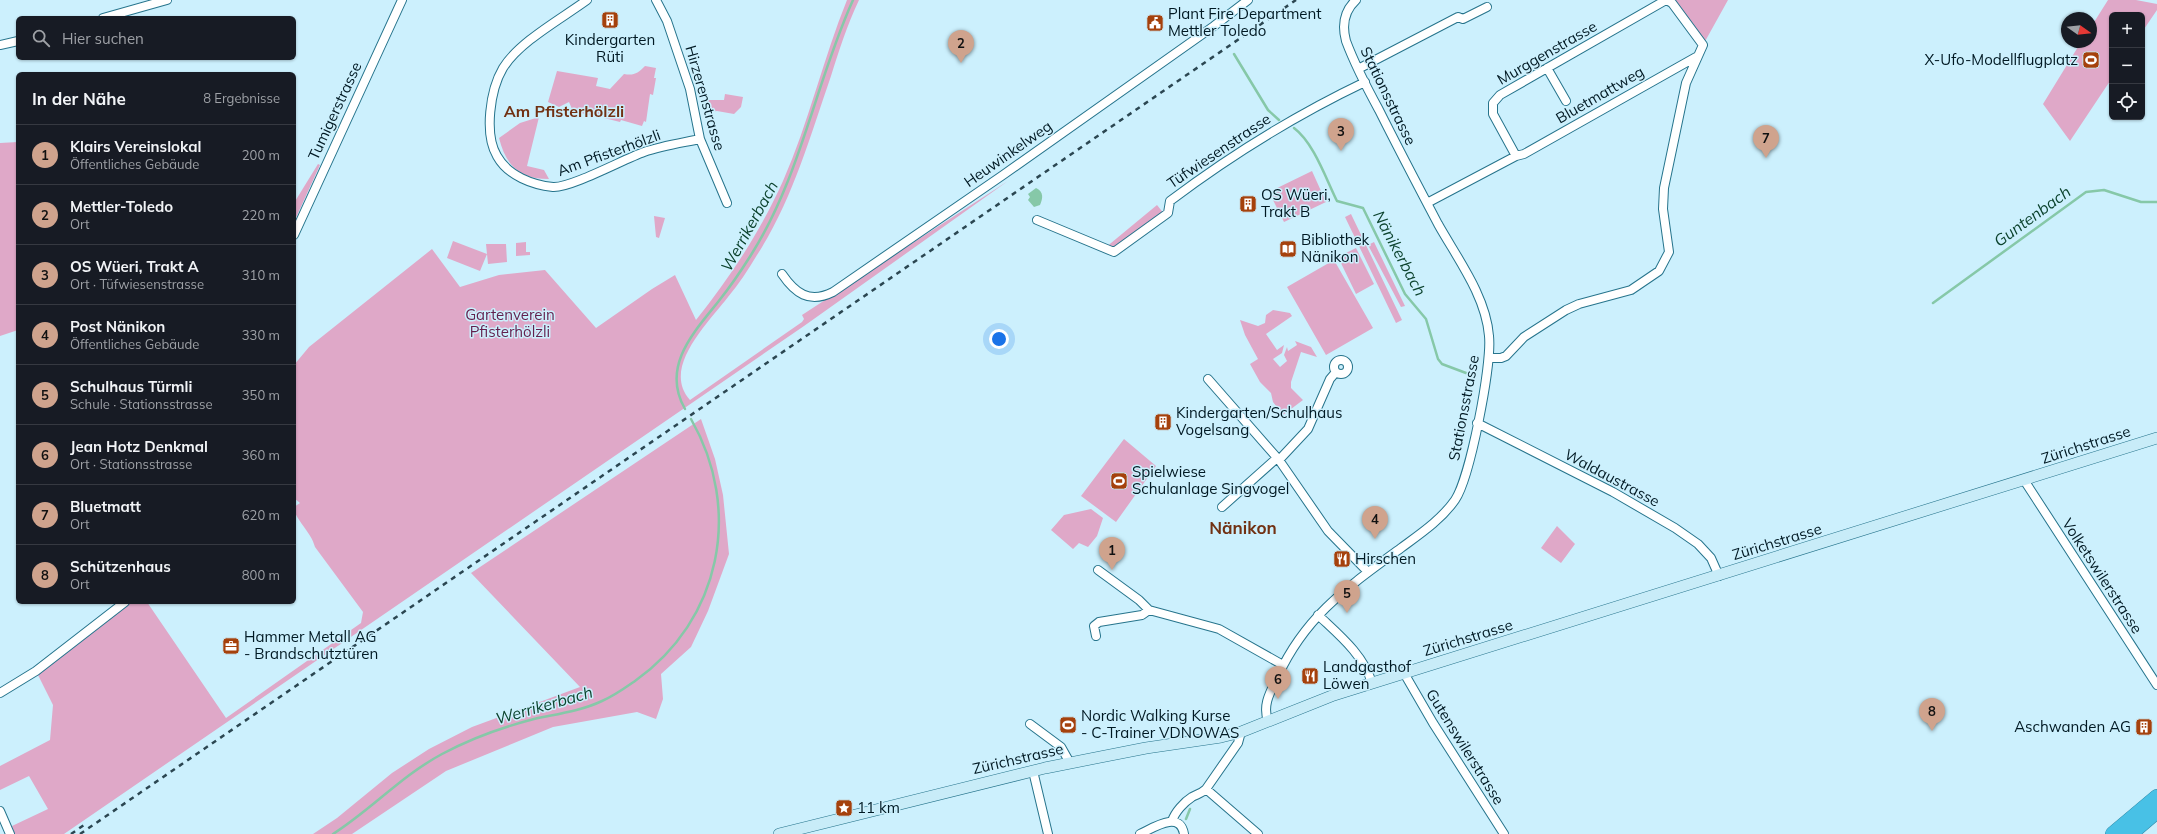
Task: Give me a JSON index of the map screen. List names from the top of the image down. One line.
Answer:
{"streets":{"main road":["Zürichstrasse"],"street":["Murggenstrasse","Bluetmattweg","Stationsstrasse","Hirzerenstrasse","Tumigerstrasse","Tüfwiesenstrasse","Am Pfisterhölzli","Heuwinkelweg","Waldaustrasse","Volketswilerstrasse","Gutenswilerstrasse"]},"crossings":[["Murggenstrasse","Bluetmattweg"],["Bluetmattweg","Stationsstrasse"],["Stationsstrasse","Tüfwiesenstrasse"],["Stationsstrasse","Zürichstrasse"],["Stationsstrasse","Waldaustrasse"],["Hirzerenstrasse","Am Pfisterhölzli"],["Zürichstrasse","Waldaustrasse"],["Zürichstrasse","Volketswilerstrasse"],["Zürichstrasse","Gutenswilerstrasse"]],"districts":["Am Pfisterhölzli","Nänikon"],"water":["Guntenbach","Werrikerbach","Nänikerbach"],"parks":["Gartenverein Pfisterhölzli"],"places":{"building":["Kindergarten Rüti","OS Wüeri, Trakt B","Kindergarten/Schulhaus Vogelsang","Aschwanden AG"],"public building":["Plant Fire Department Mettler Toledo"],"sports":["X-Ufo-Modellflugplatz","Spielwiese Schulanlage Singvogel","Nordic Walking Kurse - C-Trainer VDNOWAS"],"library":["Bibliothek Nänikon"],"restaurant":["Hirschen","Landgasthof Löwen"],"office":["Hammer Metall AG - Brandschutztüren"],"place":["11 km"]},"north":"right","page":{"map_buttons":["+","−"],"search":"Hier suchen","pins":["2","3","7","4","1","5","6","8"],"heading":["In der Nähe","8 Ergebnisse"],"list":[{"mark":"1","name":"Klairs Vereinslokal","note":"Öffentliches Gebäude","value":"200 m"},{"mark":"2","name":"Mettler-Toledo","note":"Ort","value":"220 m"},{"mark":"3","name":"OS Wüeri, Trakt A","note":"Ort · Tüfwiesenstrasse","value":"310 m"},{"mark":"4","name":"Post Nänikon","note":"Öffentliches Gebäude","value":"330 m"},{"mark":"5","name":"Schulhaus Türmli","note":"Schule · Stationsstrasse","value":"350 m"},{"mark":"6","name":"Jean Hotz Denkmal","note":"Ort · Stationsstrasse","value":"360 m"},{"mark":"7","name":"Bluetmatt","note":"Ort","value":"620 m"},{"mark":"8","name":"Schützenhaus","note":"Ort","value":"800 m"}]}}
